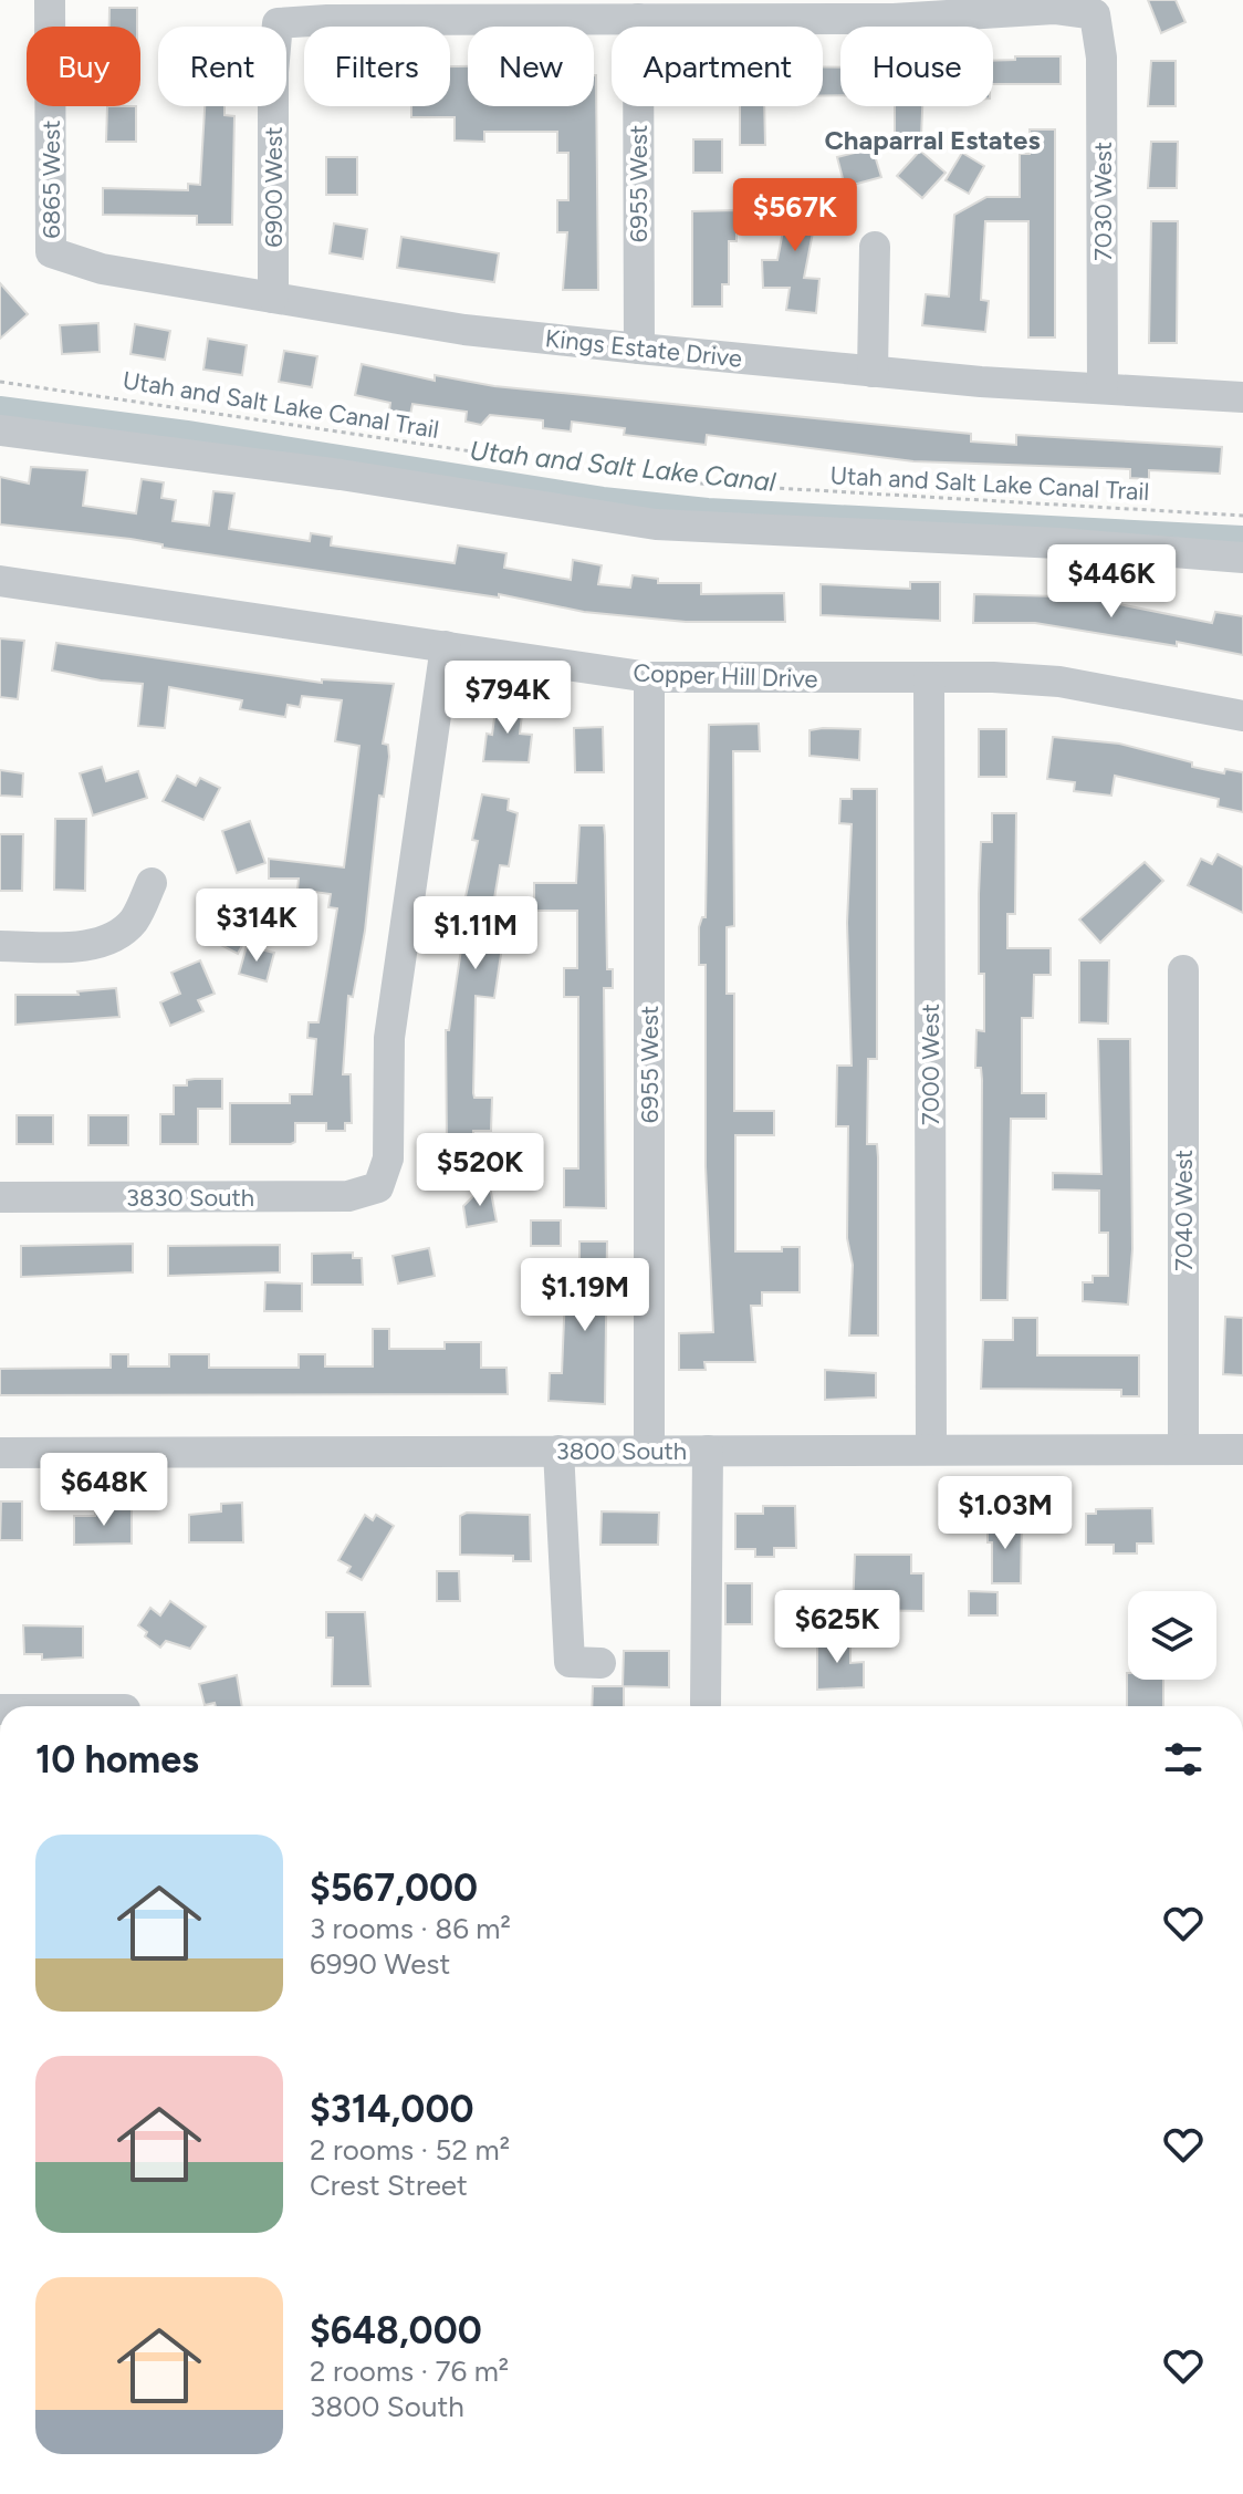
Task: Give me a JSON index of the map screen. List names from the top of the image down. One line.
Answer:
{"streets":{"street":["6865 West","6955 West","6900 West","7030 West","Kings Estate Drive","Copper Hill Drive","7000 West","3830 South","7040 West","3800 South"],"path":["Utah and Salt Lake Canal Trail"]},"crossings":[["6865 West","Kings Estate Drive"],["6955 West","6900 West"],["6955 West","7030 West"],["6955 West","Kings Estate Drive"],["6955 West","Copper Hill Drive"],["6955 West","3800 South"],["6900 West","7030 West"],["6900 West","Kings Estate Drive"],["7030 West","Kings Estate Drive"],["Copper Hill Drive","7000 West"],["Copper Hill Drive","3830 South"],["7000 West","3800 South"],["7040 West","3800 South"]],"districts":["Chaparral Estates"],"water":["Utah and Salt Lake Canal"],"page":{"chip":["Buy","Rent","Filters","New","Apartment","House"],"price":["$567K","$446K","$794K","$314K","$1.11M","$520K","$1.19M","$648K","$1.03M","$625K"],"heading":"10 homes","list":[{"name":"$567,000","note":"3 rooms · 86 m² · 6990 West"},{"name":"$314,000","note":"2 rooms · 52 m² · Crest Street"},{"name":"$648,000","note":"2 rooms · 76 m² · 3800 South"}]}}
